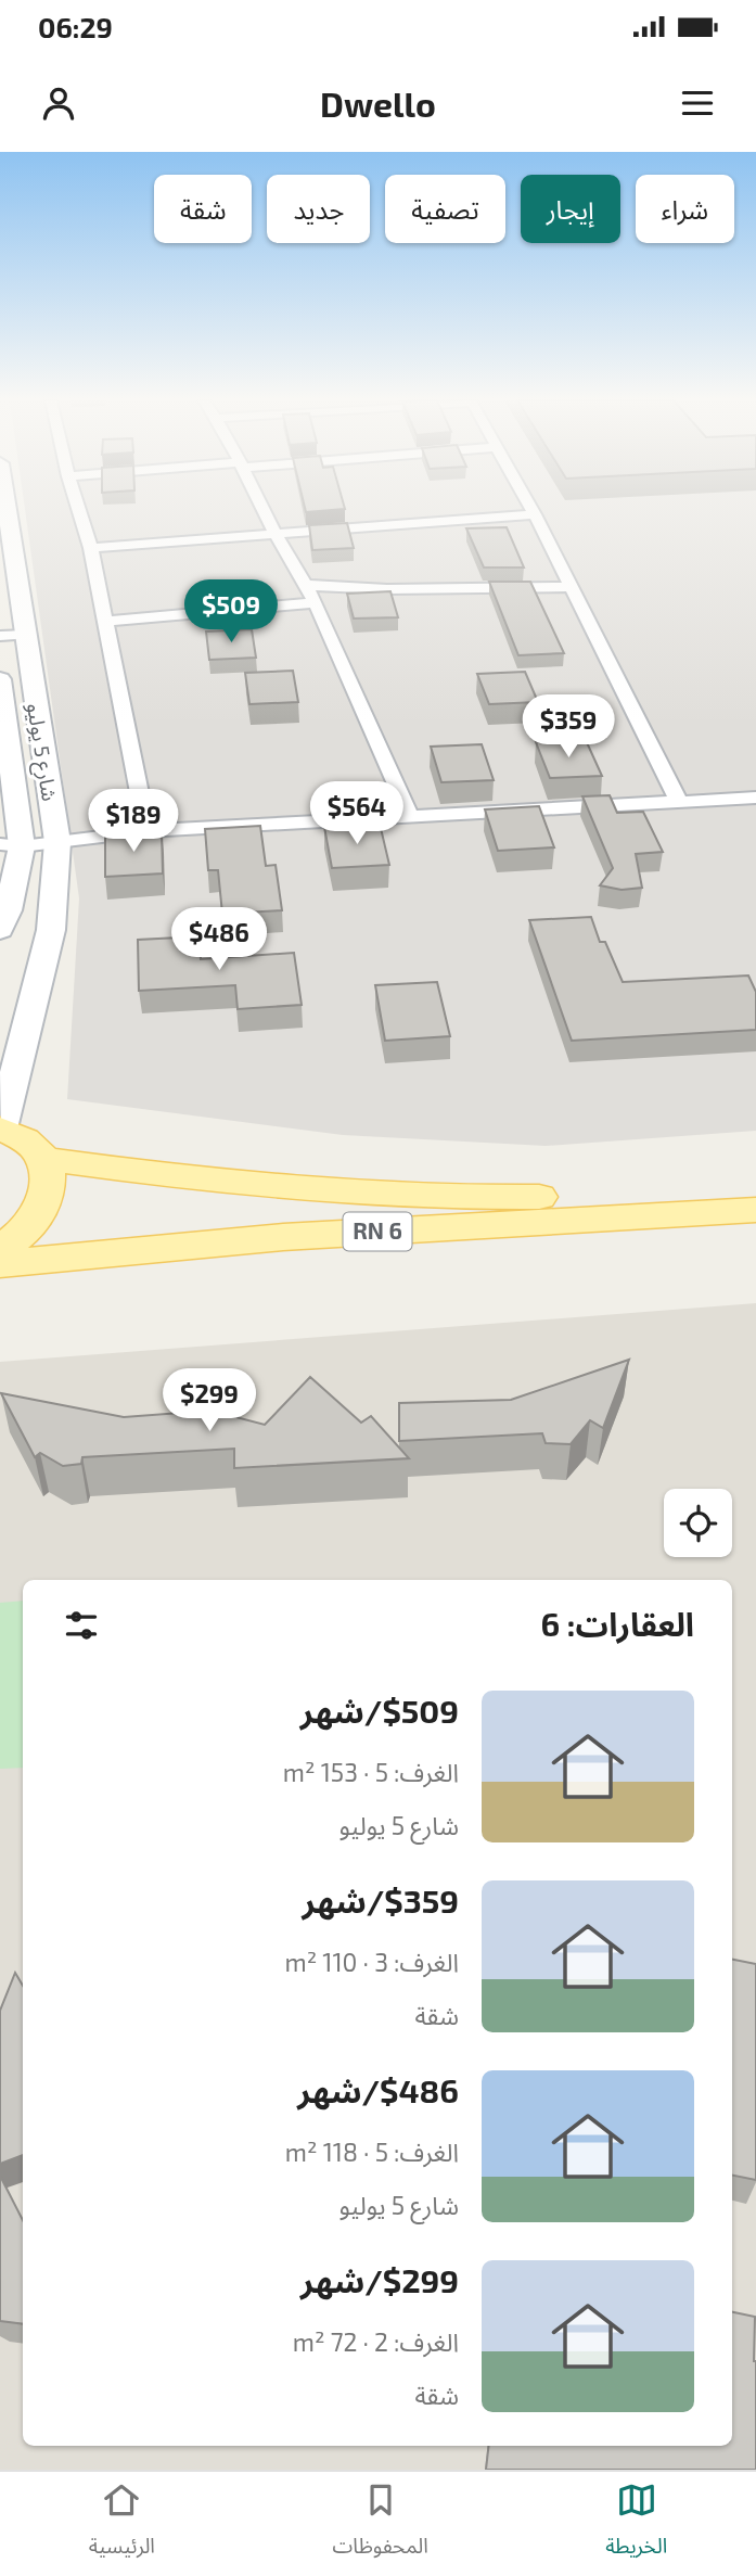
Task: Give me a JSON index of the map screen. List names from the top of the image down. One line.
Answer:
{"streets":{"main road":["شارع 5 يوليو","RN 6"]},"page":{"status":"06:29","header":"Dwello","chip":["شراء","إيجار","تصفية","جديد","شقة"],"price":["$509","$359","$564","$189","$486","$299"],"heading":"العقارات: 6","list":[{"name":"$509/شهر","note":"الغرف: 5 · 153 m² · شارع 5 يوليو"},{"name":"$359/شهر","note":"الغرف: 3 · 110 m² · شقة"},{"name":"$486/شهر","note":"الغرف: 5 · 118 m² · شارع 5 يوليو"},{"name":"$299/شهر","note":"الغرف: 2 · 72 m² · شقة"}],"tabs":["الخريطة","المحفوظات","الرئيسية"]}}
